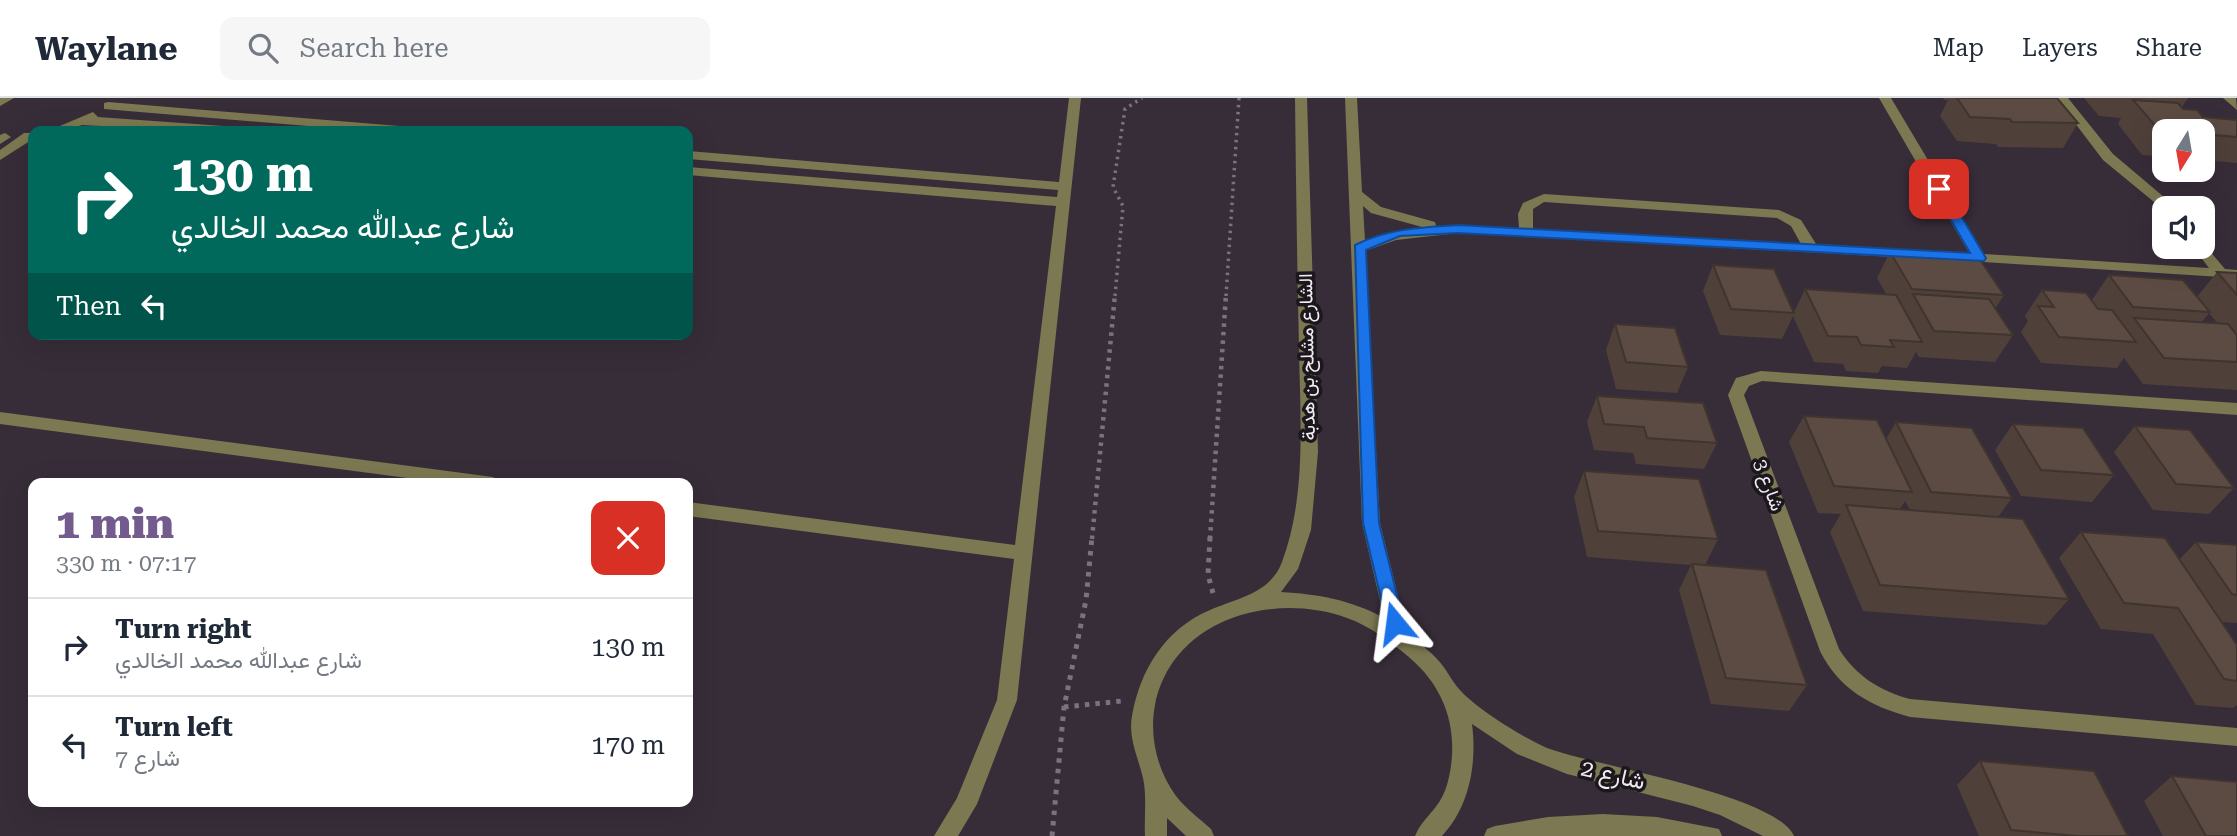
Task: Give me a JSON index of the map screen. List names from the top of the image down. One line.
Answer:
{"streets":{"street":["الشارع مشلح بن هدبة","شارع 3","شارع 2"]},"north":"bottom","page":{"header":"Waylane","search":"Search here","nav":["Map","Layers","Share"],"turn":["130 m","شارع عبدالله محمد الخالدي"],"then":"Then","heading":["1 min","330 m · 07:17"],"list":[{"name":"Turn right","note":"شارع عبدالله محمد الخالدي","value":"130 m"},{"name":"Turn left","note":"شارع 7","value":"170 m"}]}}
